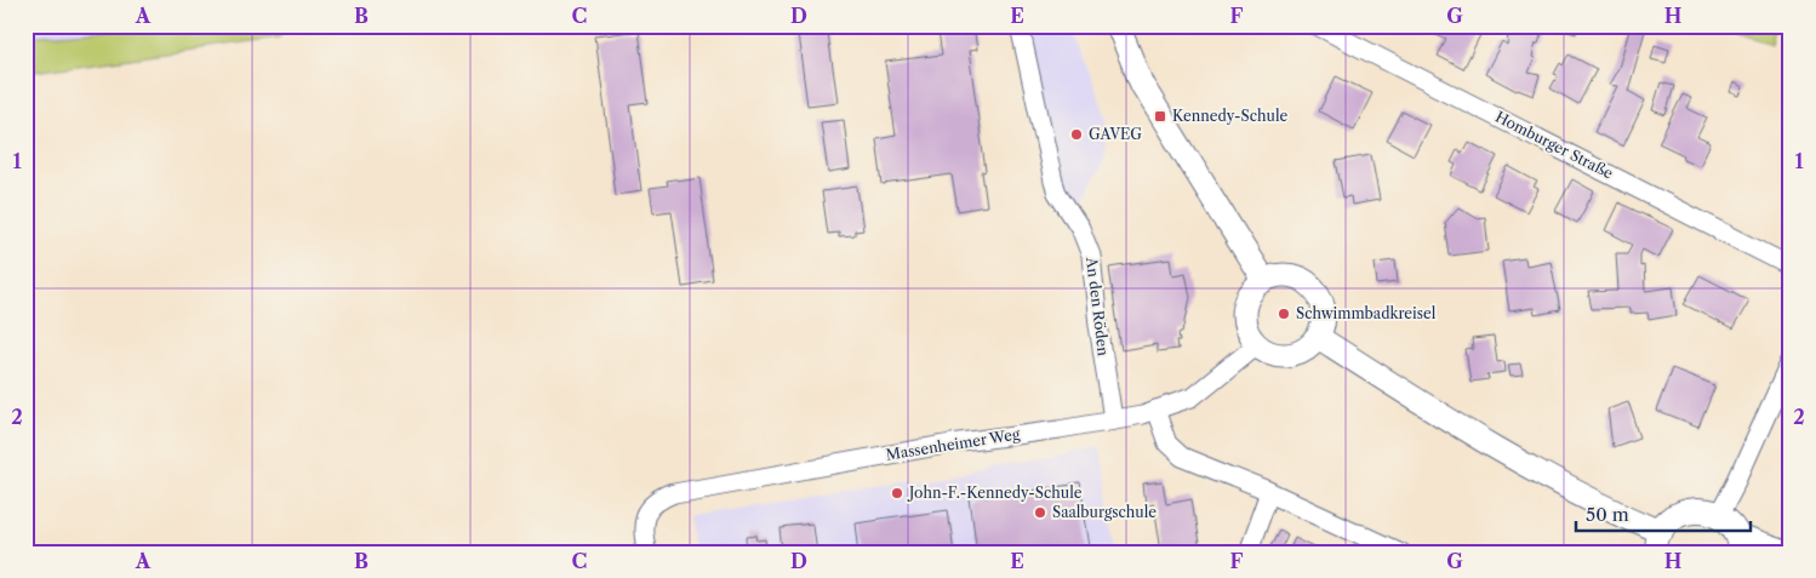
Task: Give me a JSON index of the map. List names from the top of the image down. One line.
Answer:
{"streets":{"street":["Homburger Straße","An den Röden","Massenheimer Weg"]},"crossings":[["An den Röden","Massenheimer Weg"]],"places":{"transit":["Kennedy-Schule"],"other":["GAVEG","Schwimmbadkreisel","John-F.-Kennedy-Schule","Saalburgschule"]},"scale_bar":"50 m","grid":{"columns":["A","B","C","D","E","F","G","H"],"rows":["1","2"]}}
